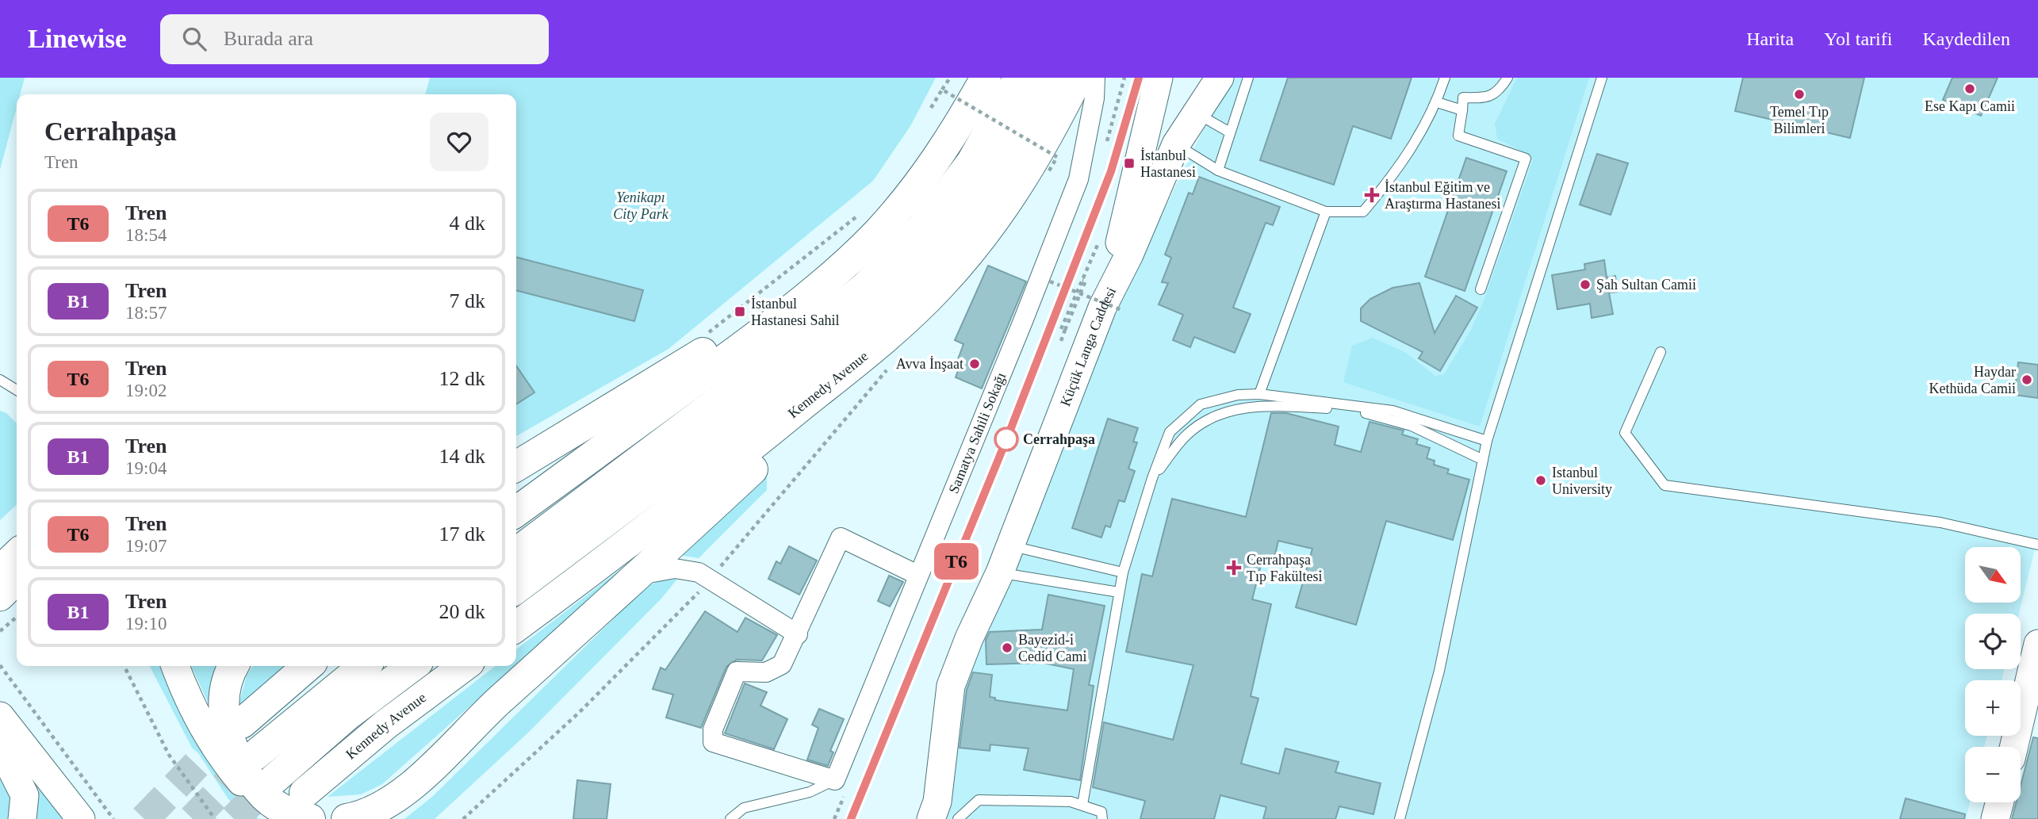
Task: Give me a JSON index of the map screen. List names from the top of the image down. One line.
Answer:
{"streets":{"main road":["Kennedy Avenue"],"street":["Küçük Langa Caddesi","Samatya Sahili Sokağı"]},"parks":["Yenikapı City Park"],"places":{"other":["Ese Kapı Camii","Temel Tıp Bilimleri","Şah Sultan Camii","Avva İnşaat","Haydar Kethüda Camii","Cerrahpaşa","Istanbul University","Bayezid-i Cedid Cami"],"transit":["İstanbul Hastanesi","İstanbul Hastanesi Sahil"],"health":["İstanbul Eğitim ve Araştırma Hastanesi","Cerrahpaşa Tıp Fakültesi"]},"north":"bottom right","page":{"header":"Linewise","search":"Burada ara","nav":["Harita","Yol tarifi","Kaydedilen"],"on_map":"T6","heading":["Cerrahpaşa","Tren"],"list":[{"mark":"T6","name":"Tren","note":"18:54","value":"4 dk"},{"mark":"B1","name":"Tren","note":"18:57","value":"7 dk"},{"mark":"T6","name":"Tren","note":"19:02","value":"12 dk"},{"mark":"B1","name":"Tren","note":"19:04","value":"14 dk"},{"mark":"T6","name":"Tren","note":"19:07","value":"17 dk"},{"mark":"B1","name":"Tren","note":"19:10","value":"20 dk"}],"map_buttons":["+","−"]}}
